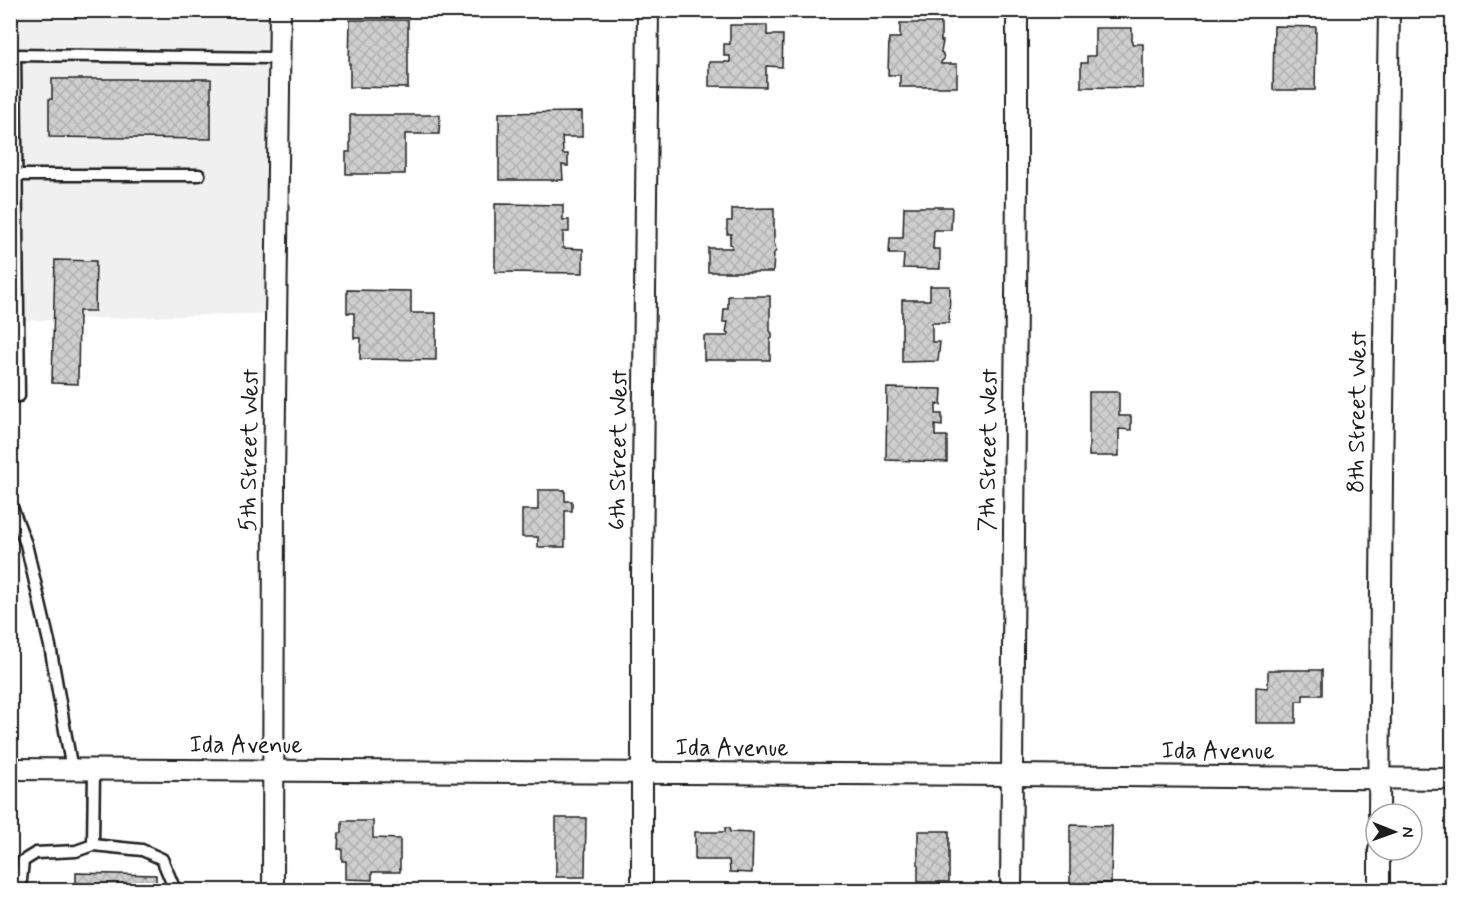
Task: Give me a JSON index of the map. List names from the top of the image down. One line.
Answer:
{"streets":{"street":["8th Street West","5th Street West","6th Street West","7th Street West","Ida Avenue"]},"crossings":[["8th Street West","Ida Avenue"],["5th Street West","Ida Avenue"],["6th Street West","Ida Avenue"],["7th Street West","Ida Avenue"]],"north":"right"}
